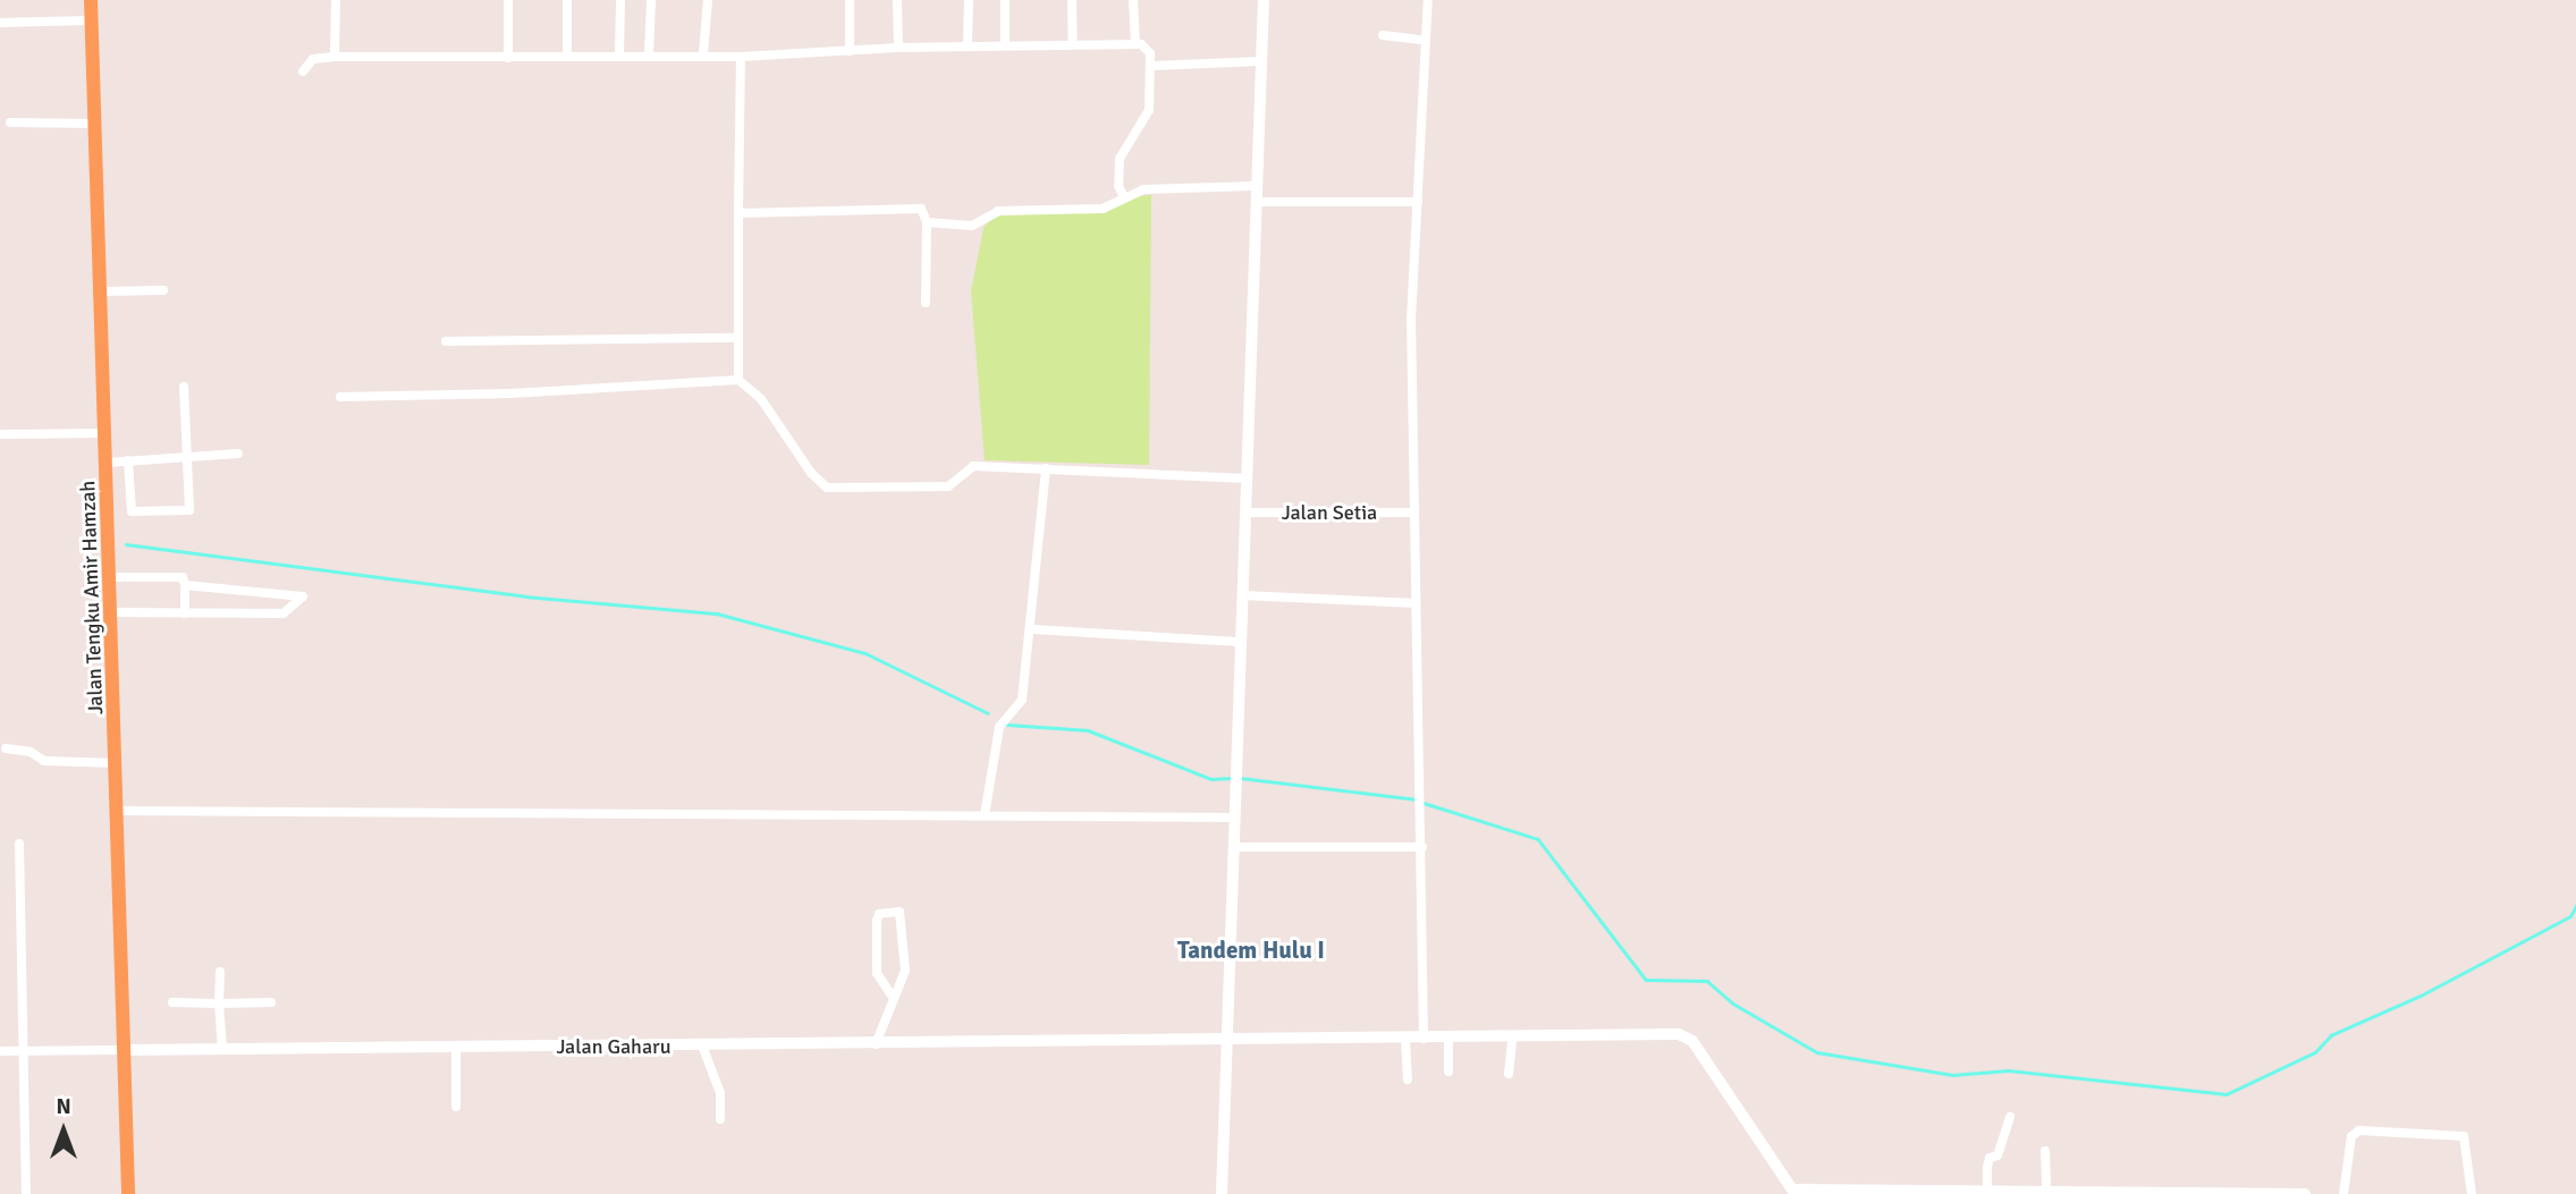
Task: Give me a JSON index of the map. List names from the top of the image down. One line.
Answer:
{"streets":{"main road":["Jalan Tengku Amir Hamzah"],"street":["Jalan Setia","Jalan Gaharu"]},"crossings":[["Jalan Tengku Amir Hamzah","Jalan Gaharu"]],"districts":["Tandem Hulu I"],"north":"top"}
